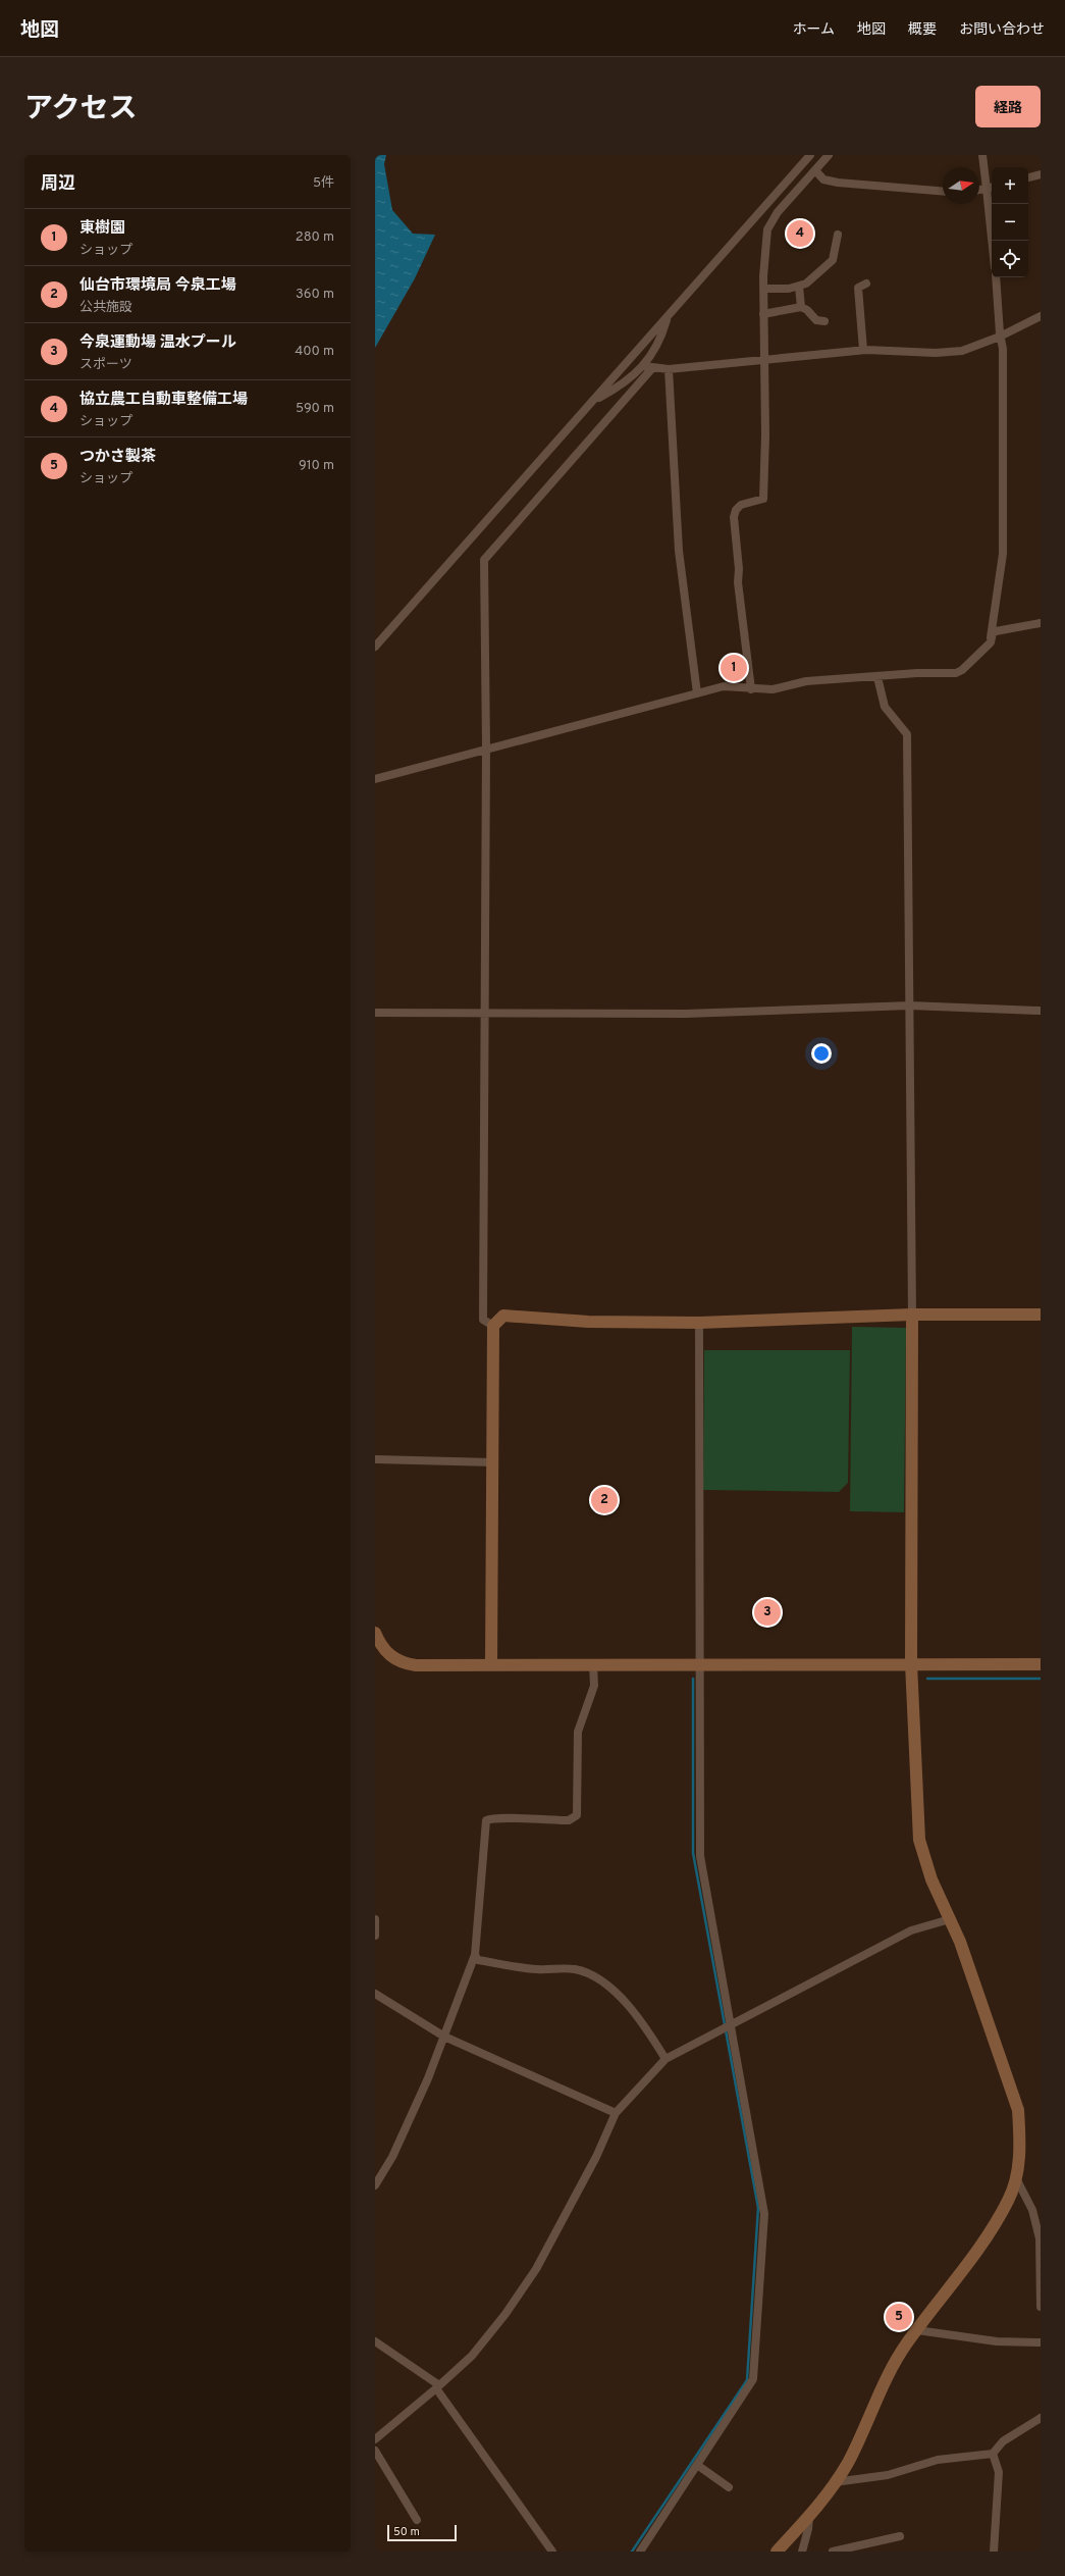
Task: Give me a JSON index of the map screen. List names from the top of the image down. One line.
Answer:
{"scale_bar":"50 m","north":"right","page":{"header":"地図","nav":["ホーム","地図","概要","お問い合わせ"],"title":"アクセス","buttons":"経路","heading":["周辺","5件"],"map_buttons":["+","−"],"list":[{"mark":"1","name":"東樹園","note":"ショップ","value":"280 m"},{"mark":"2","name":"仙台市環境局 今泉工場","note":"公共施設","value":"360 m"},{"mark":"3","name":"今泉運動場 温水プール","note":"スポーツ","value":"400 m"},{"mark":"4","name":"協立農工自動車整備工場","note":"ショップ","value":"590 m"},{"mark":"5","name":"つかさ製茶","note":"ショップ","value":"910 m"}],"pins":["4","1","2","3","5"],"scale":"50 m"}}
